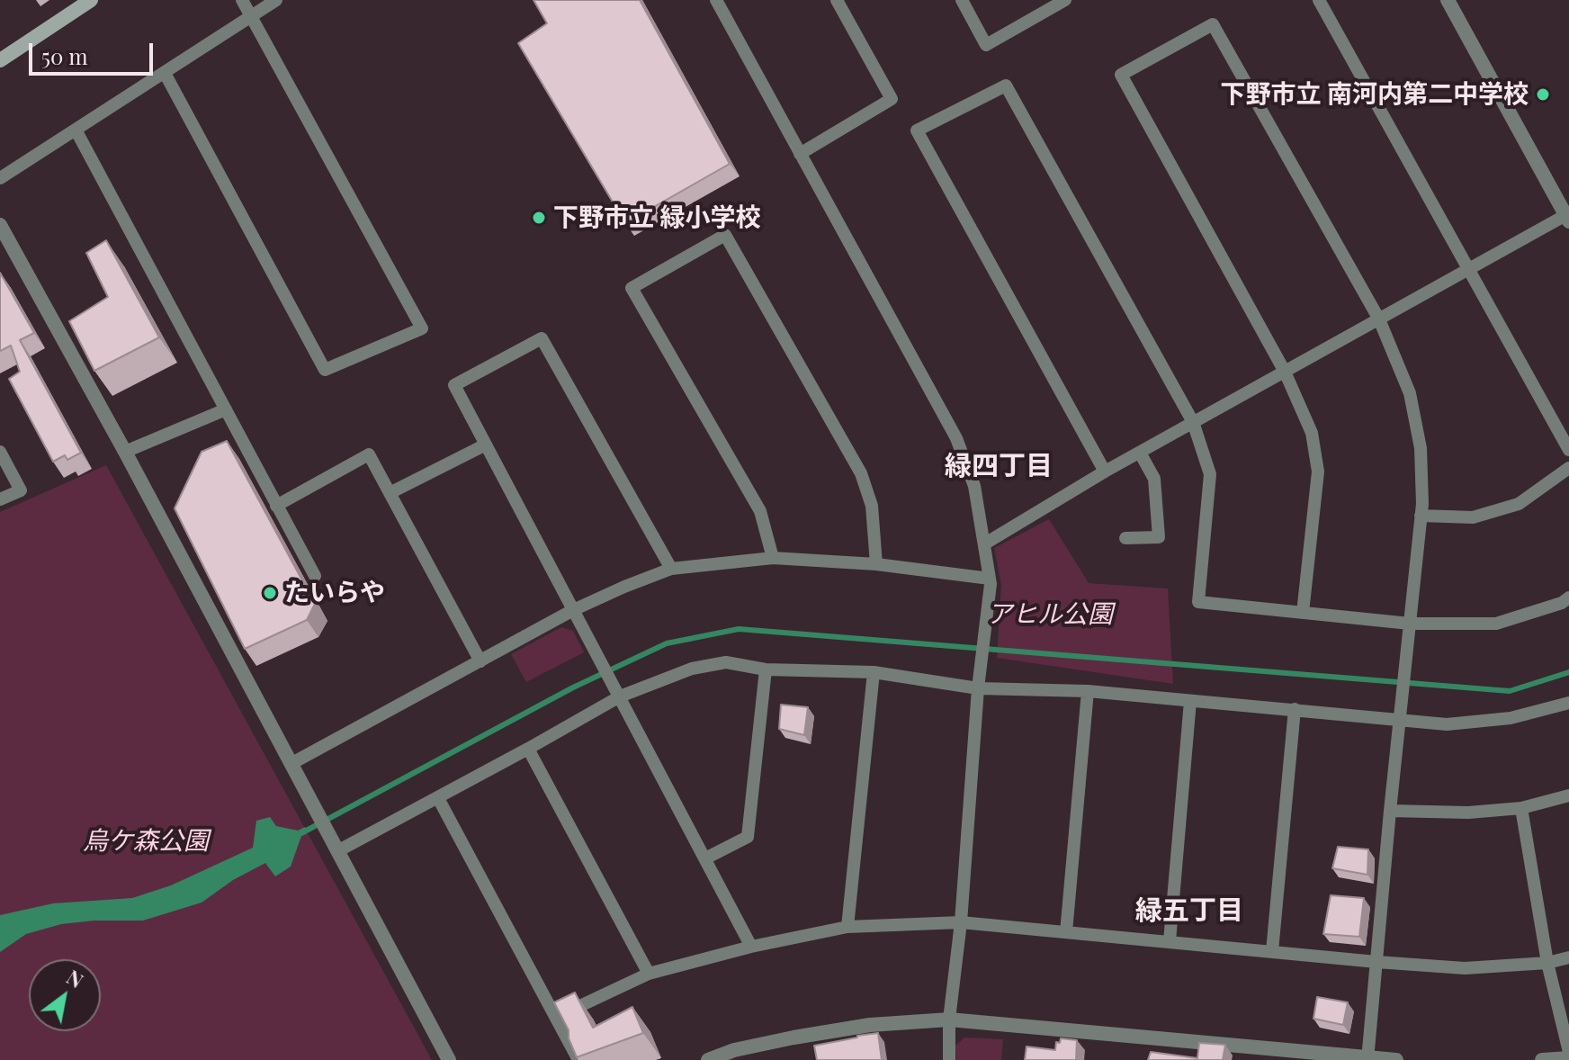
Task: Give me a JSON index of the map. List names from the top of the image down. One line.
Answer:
{"districts":["緑四丁目","緑五丁目"],"parks":["アヒル公園","烏ケ森公園"],"places":["下野市立 南河内第二中学校","下野市立 緑小学校","たいらや"],"scale_bar":"50 m","north":"top right"}
